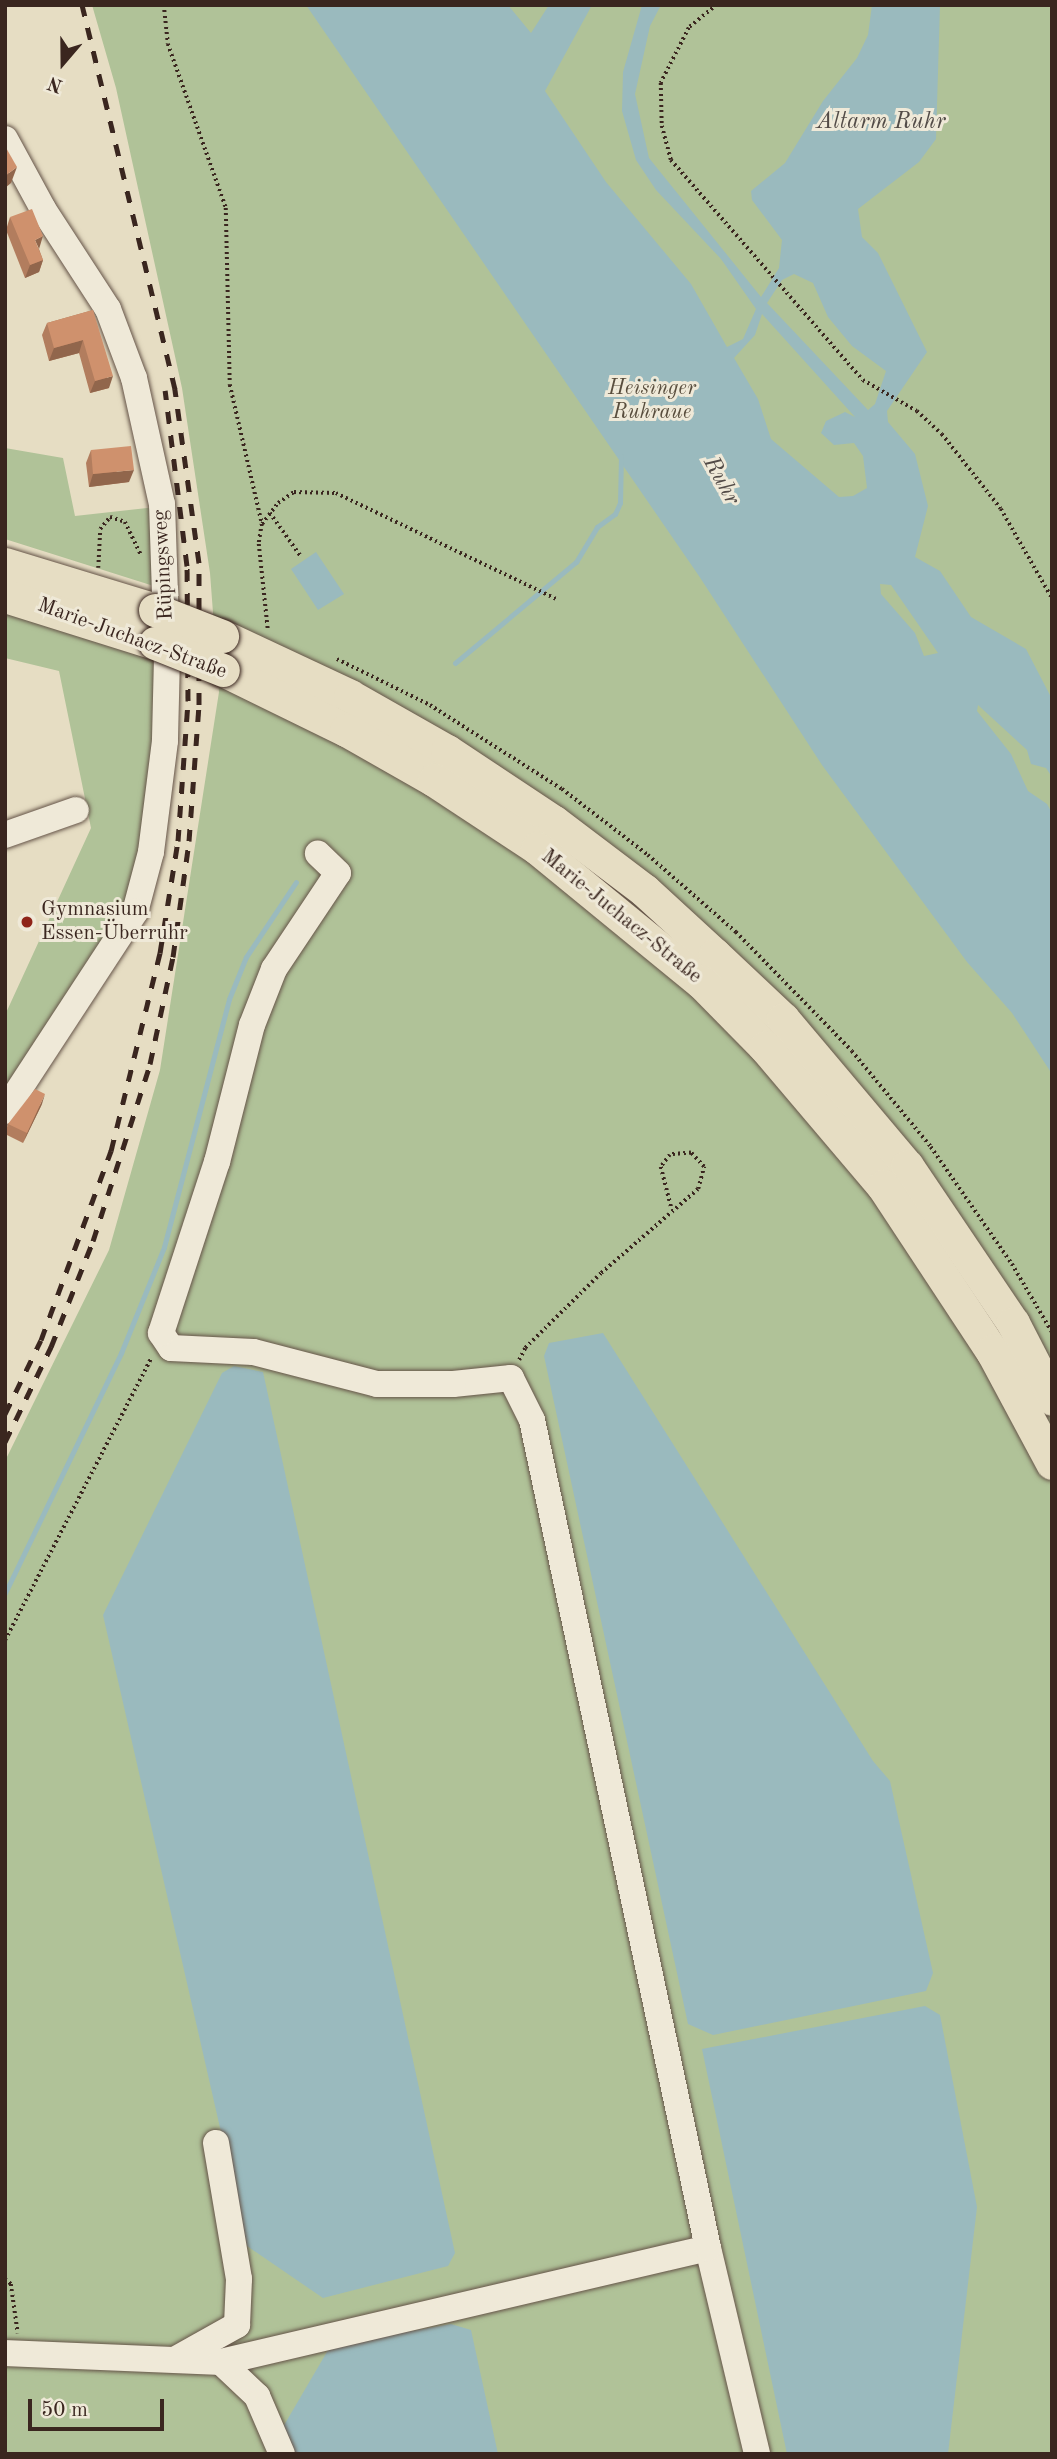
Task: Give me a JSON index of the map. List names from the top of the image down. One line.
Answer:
{"streets":{"main road":["Marie-Juchacz-Straße"],"street":["Rüpingsweg"]},"water":["Altarm Ruhr","Ruhr"],"parks":["Heisinger Ruhraue"],"places":["Gymnasium Essen-Überruhr"],"scale_bar":"50 m","north":"bottom"}
